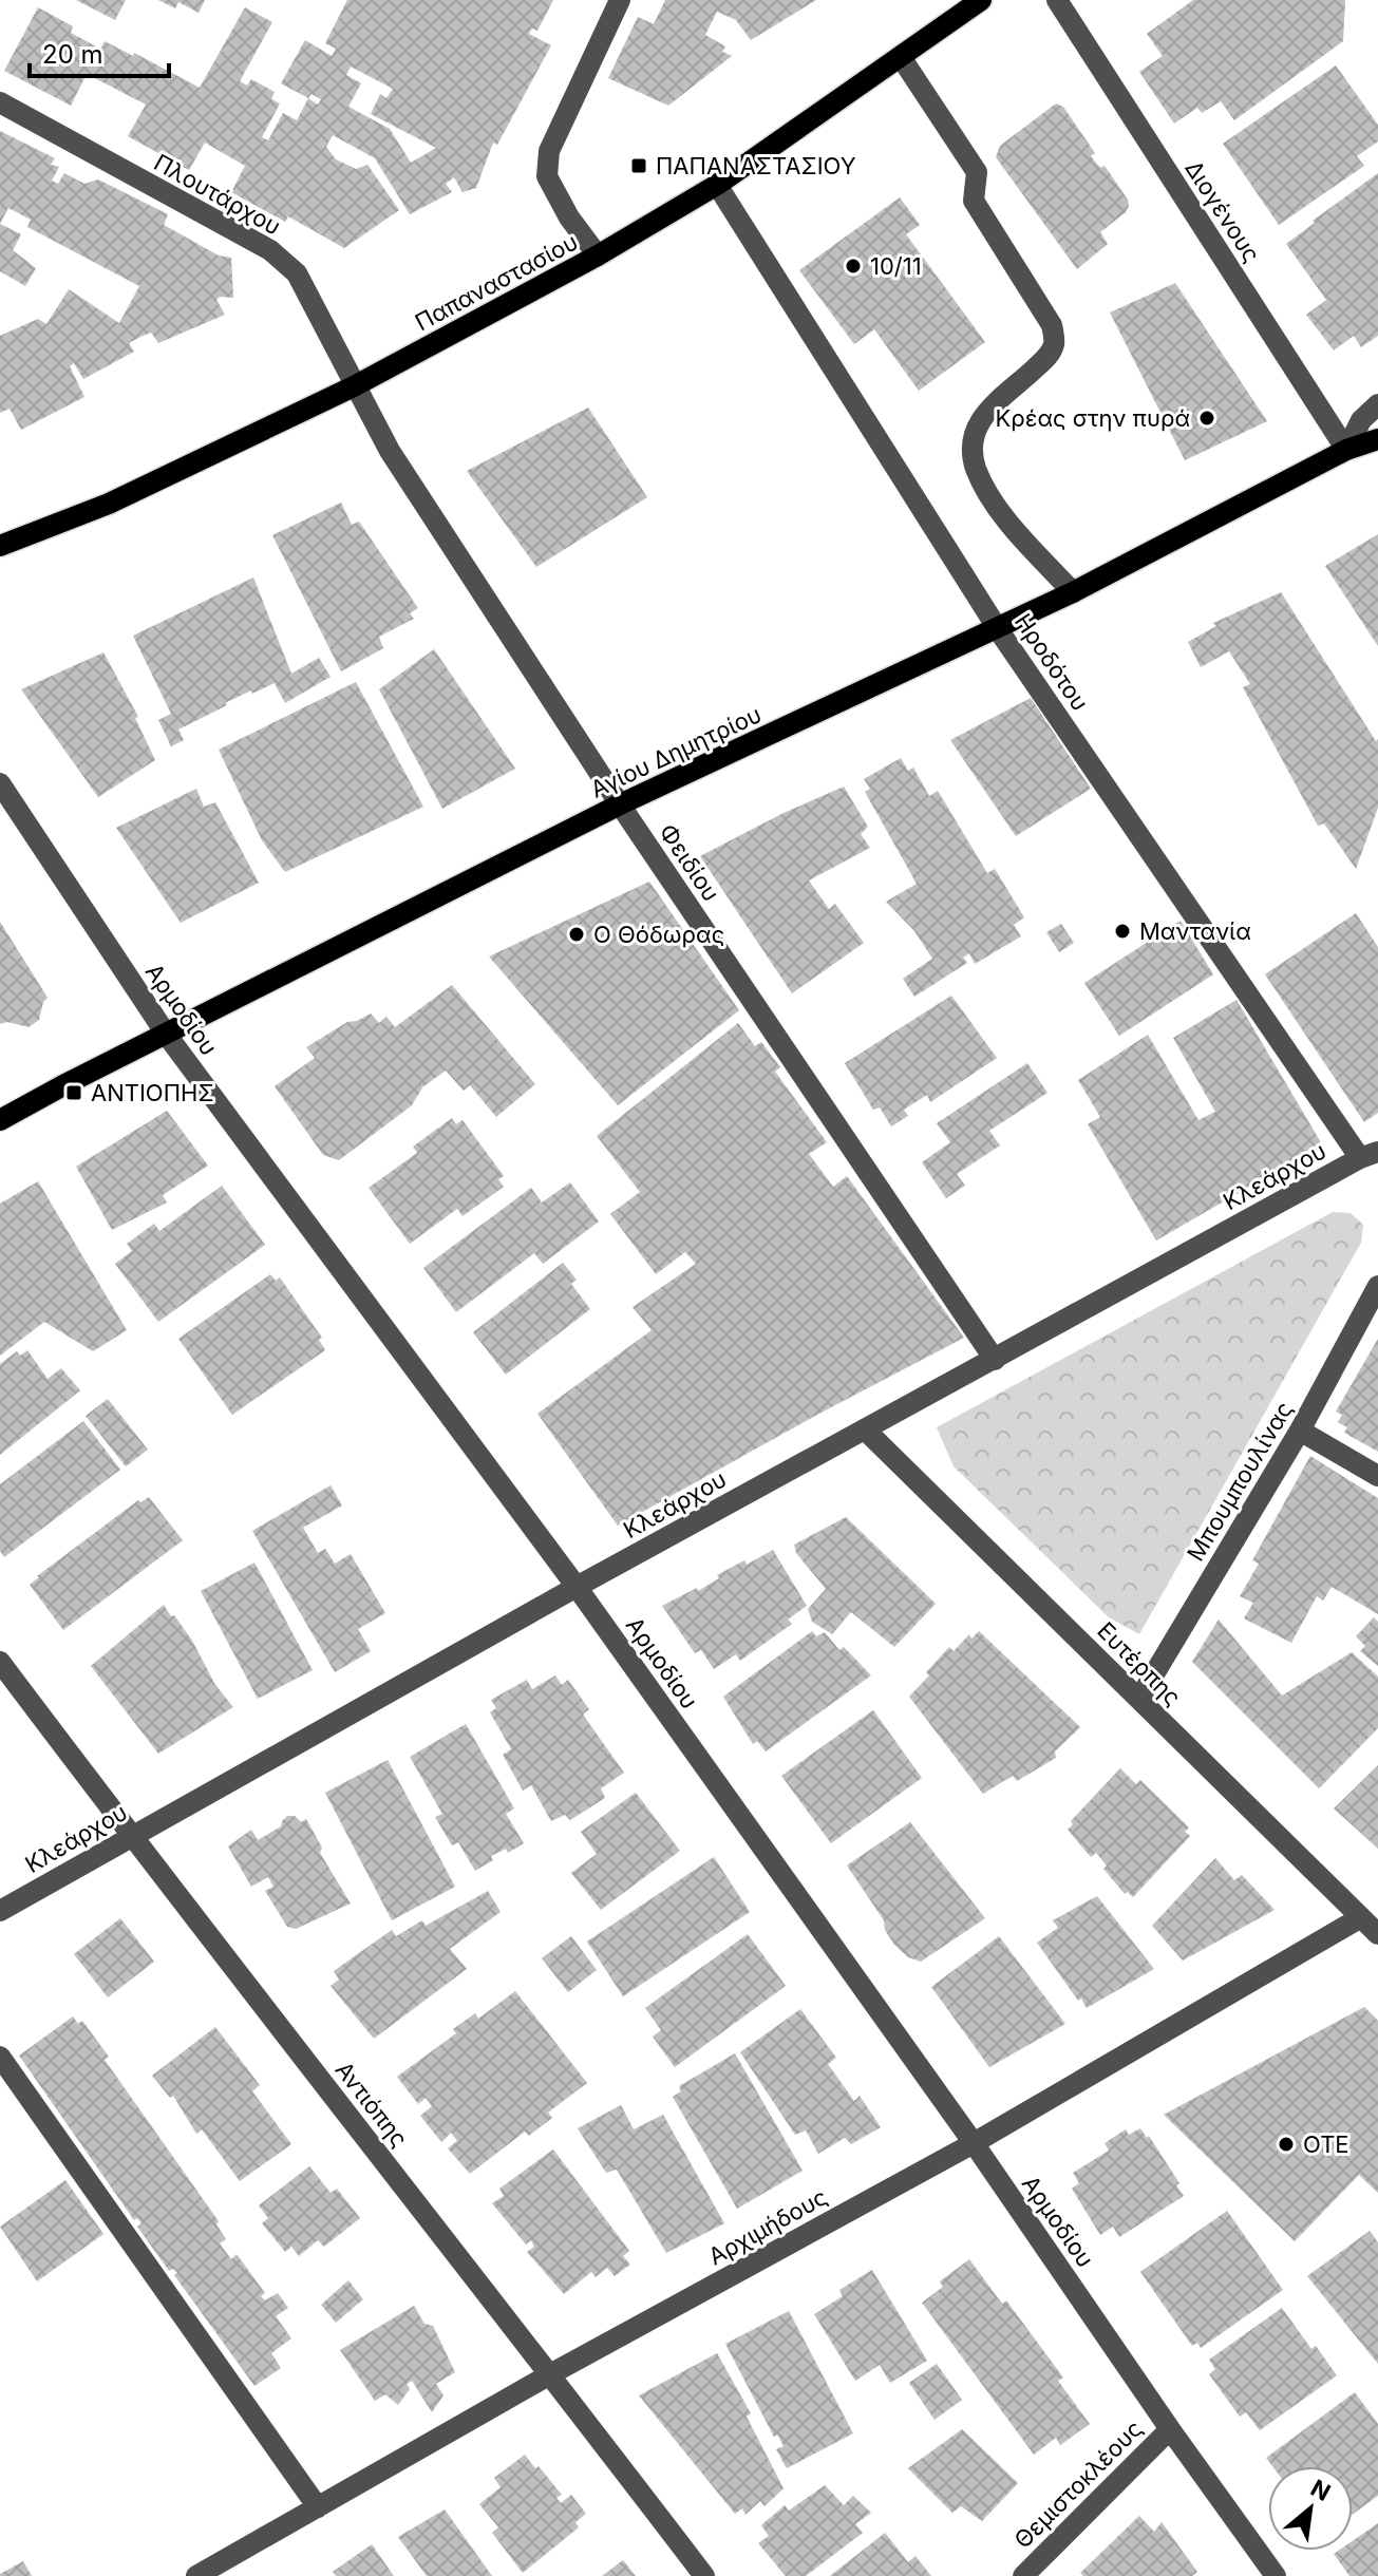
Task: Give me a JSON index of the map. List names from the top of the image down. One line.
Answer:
{"streets":{"main road":["Παπαναστασίου","Αγίου Δημητρίου"],"street":["Πλουτάρχου","Διογένους","Ηροδότου","Φειδίου","Αρμοδίου","Κλεάρχου","Μπουμπουλίνας","Ευτέρπης","Αντιόπης","Αρχιμήδους","Θεμιστοκλέους"]},"crossings":[["Πλουτάρχου","Παπαναστασίου"],["Πλουτάρχου","Φειδίου"],["Διογένους","Αγίου Δημητρίου"],["Παπαναστασίου","Ηροδότου"],["Παπαναστασίου","Φειδίου"],["Ηροδότου","Αγίου Δημητρίου"],["Ηροδότου","Κλεάρχου"],["Αγίου Δημητρίου","Φειδίου"],["Αγίου Δημητρίου","Αρμοδίου"],["Φειδίου","Κλεάρχου"],["Αρμοδίου","Κλεάρχου"],["Αρμοδίου","Αρχιμήδους"],["Αρμοδίου","Θεμιστοκλέους"],["Κλεάρχου","Ευτέρπης"],["Κλεάρχου","Αντιόπης"],["Μπουμπουλίνας","Ευτέρπης"],["Ευτέρπης","Αρχιμήδους"],["Αντιόπης","Αρχιμήδους"]],"places":{"transit":["ΠΑΠΑΝΑΣΤΑΣΙΟΥ","ΑΝΤΙΟΠΗΣ"],"other":["10/11","Κρέας στην πυρά","Μαντανία","Ο Θόδωρας","ΟΤΕ"]},"scale_bar":"20 m","north":"top right"}
